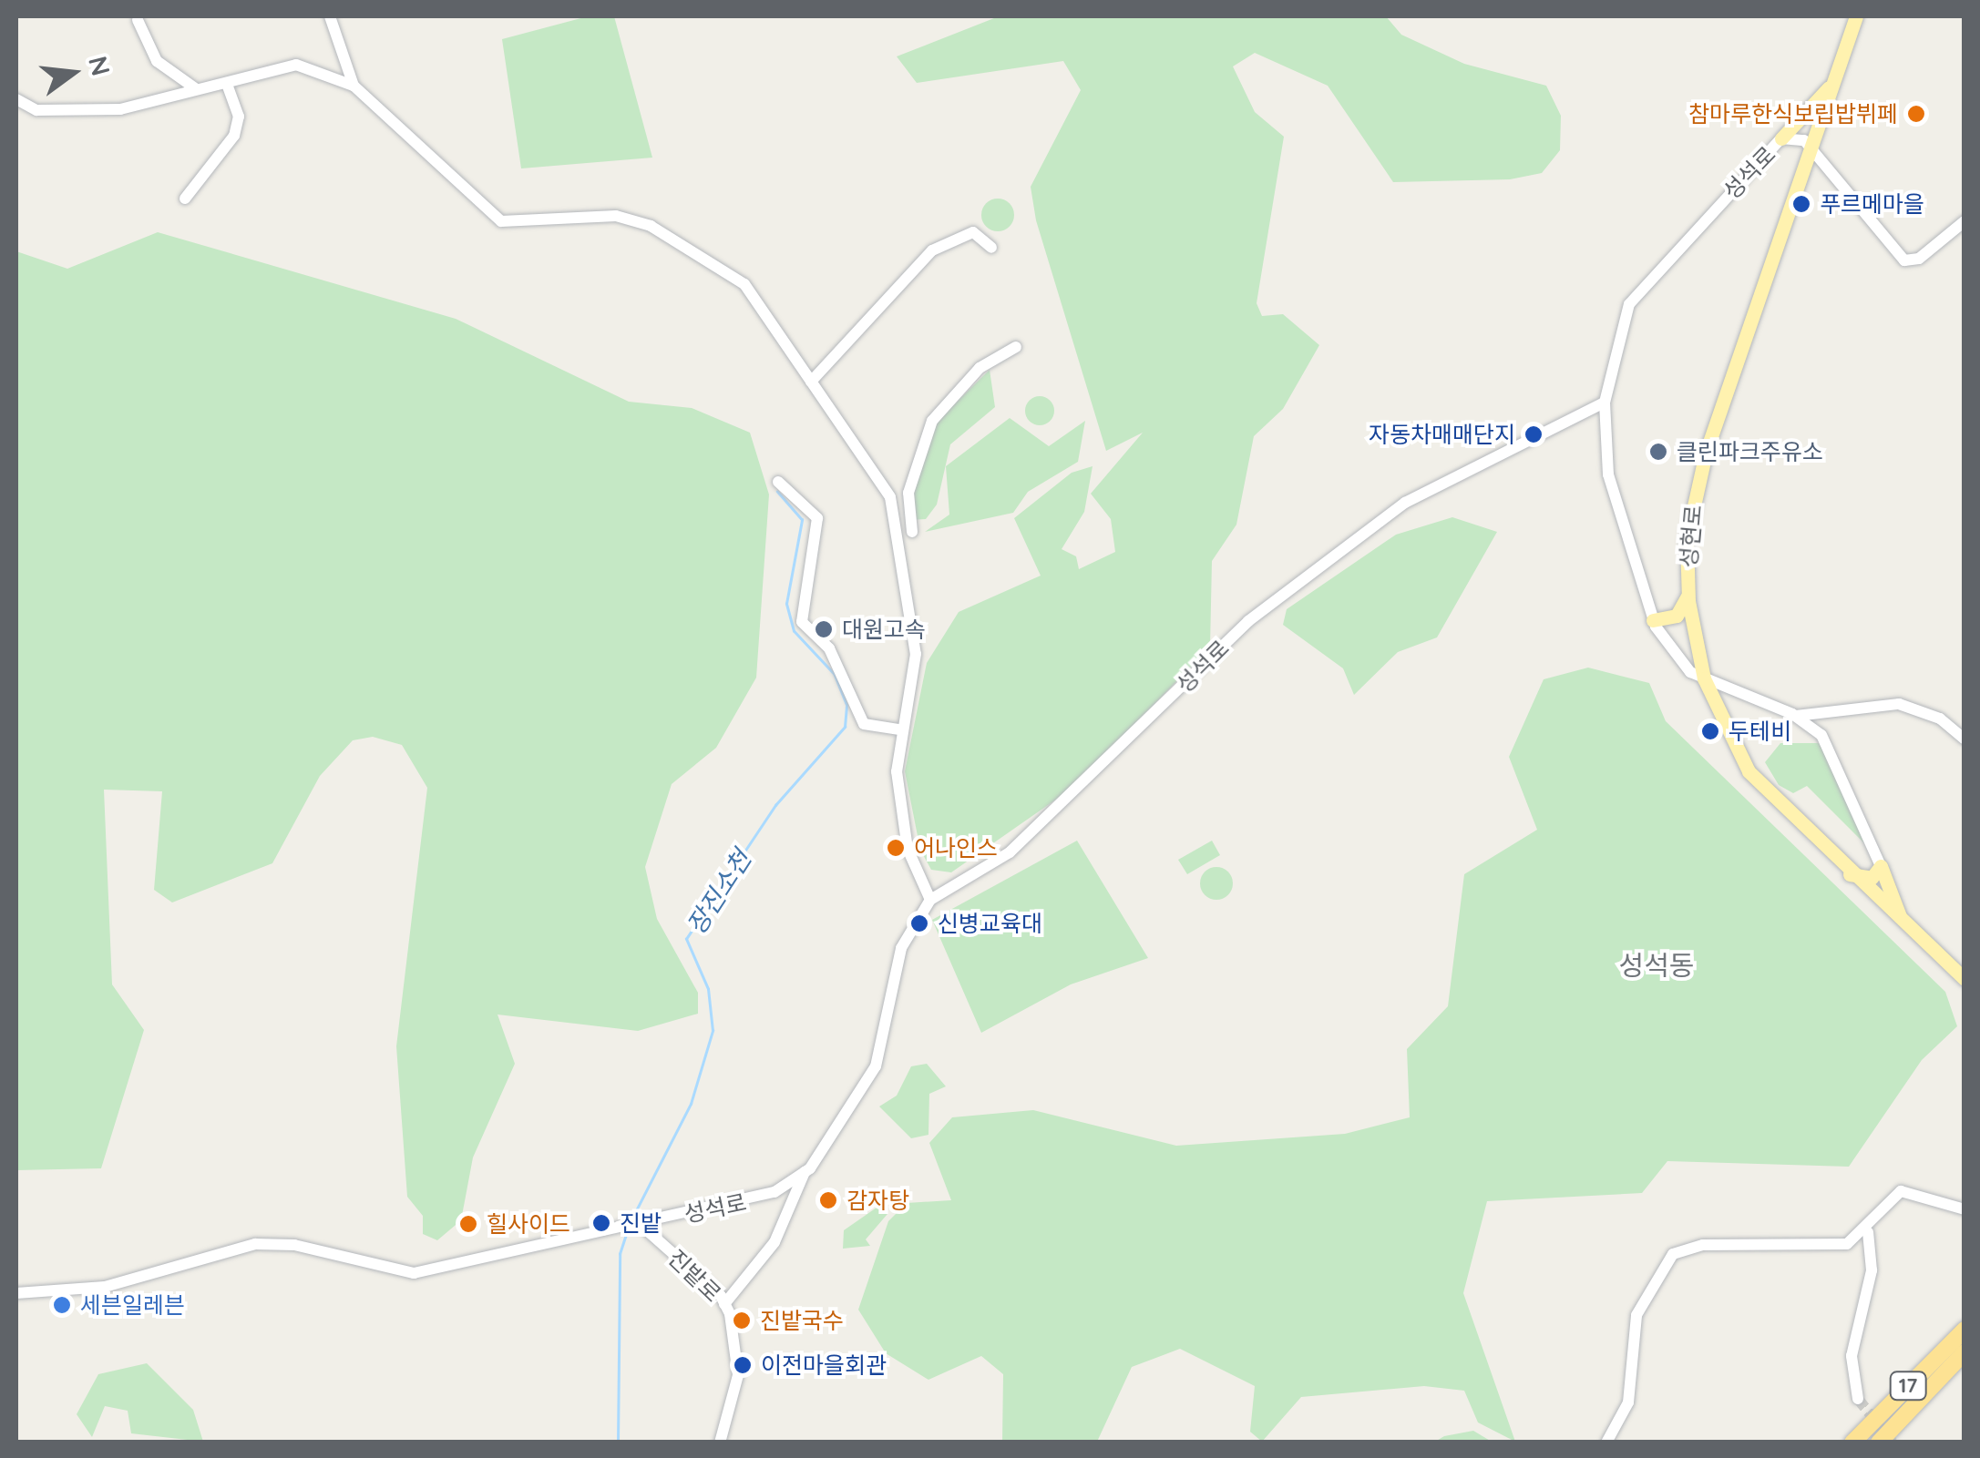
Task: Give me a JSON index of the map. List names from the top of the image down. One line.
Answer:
{"streets":{"highway":["17"],"main road":["성현로"],"street":["성석로","진밭로"]},"crossings":[["성석로","성현로"],["성석로","진밭로"]],"districts":["성석동"],"water":["장진소천"],"places":["참마루한식보립밥뷔페","푸르메마을","자동차매매단지","클린파크주유소","대원고속","두테비","어나인스","신병교육대","감자탕","진밭","힐사이드","세븐일레븐","진밭국수","이전마을회관"],"north":"right"}
